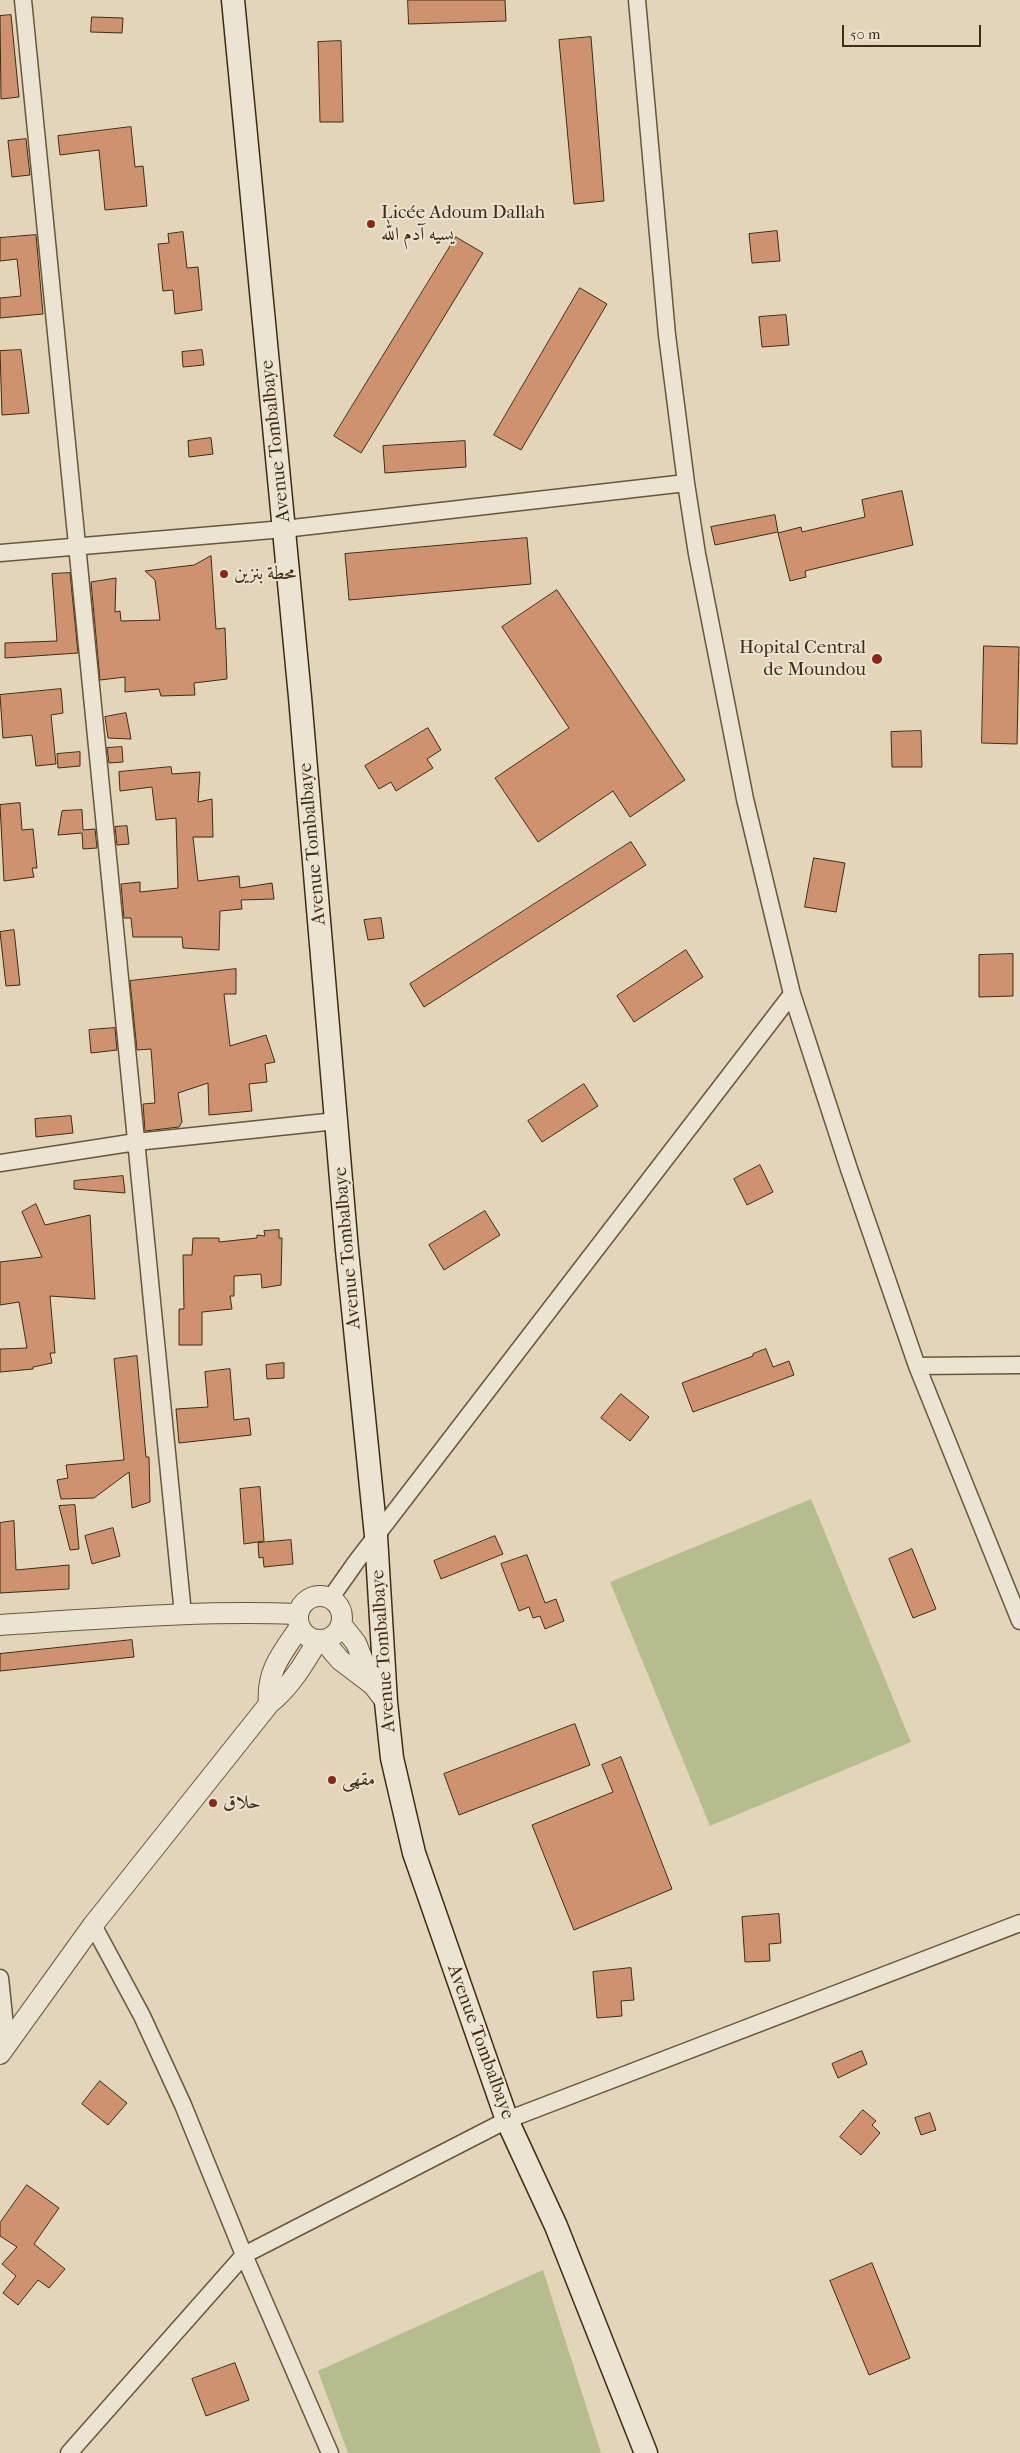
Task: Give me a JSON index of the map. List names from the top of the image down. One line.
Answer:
{"streets":{"main road":["Avenue Tombalbaye"]},"places":["Licée Adoum Dallah يسيه آدم الله","محطة بنزين","Hopital Central de Moundou","مقهى","حلاق"],"scale_bar":"50 m"}
